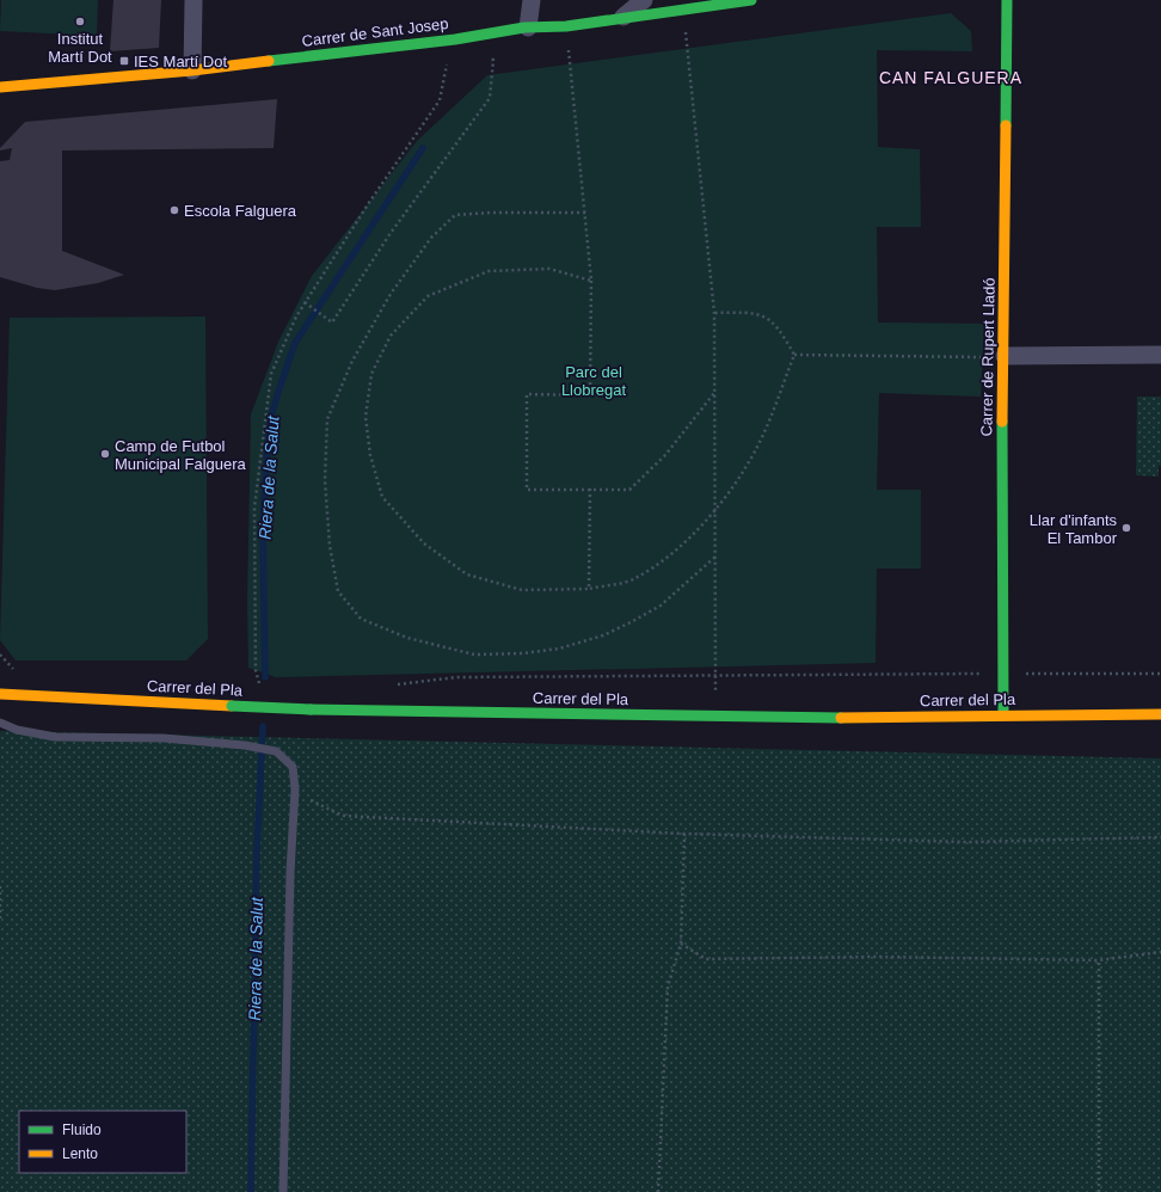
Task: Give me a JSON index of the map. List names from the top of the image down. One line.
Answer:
{"streets":{"street":["Carrer de Sant Josep","Carrer de Rupert Lladó","Carrer del Pla"]},"crossings":[["Carrer de Rupert Lladó","Carrer del Pla"]],"districts":["CAN FALGUERA"],"water":["Riera de la Salut"],"parks":["Parc del Llobregat"],"places":{"other":["Institut Martí Dot","Escola Falguera","Camp de Futbol Municipal Falguera","Llar d'infants El Tambor"],"transit":["IES Martí Dot"]},"legend":["Fluido","Lento"]}
